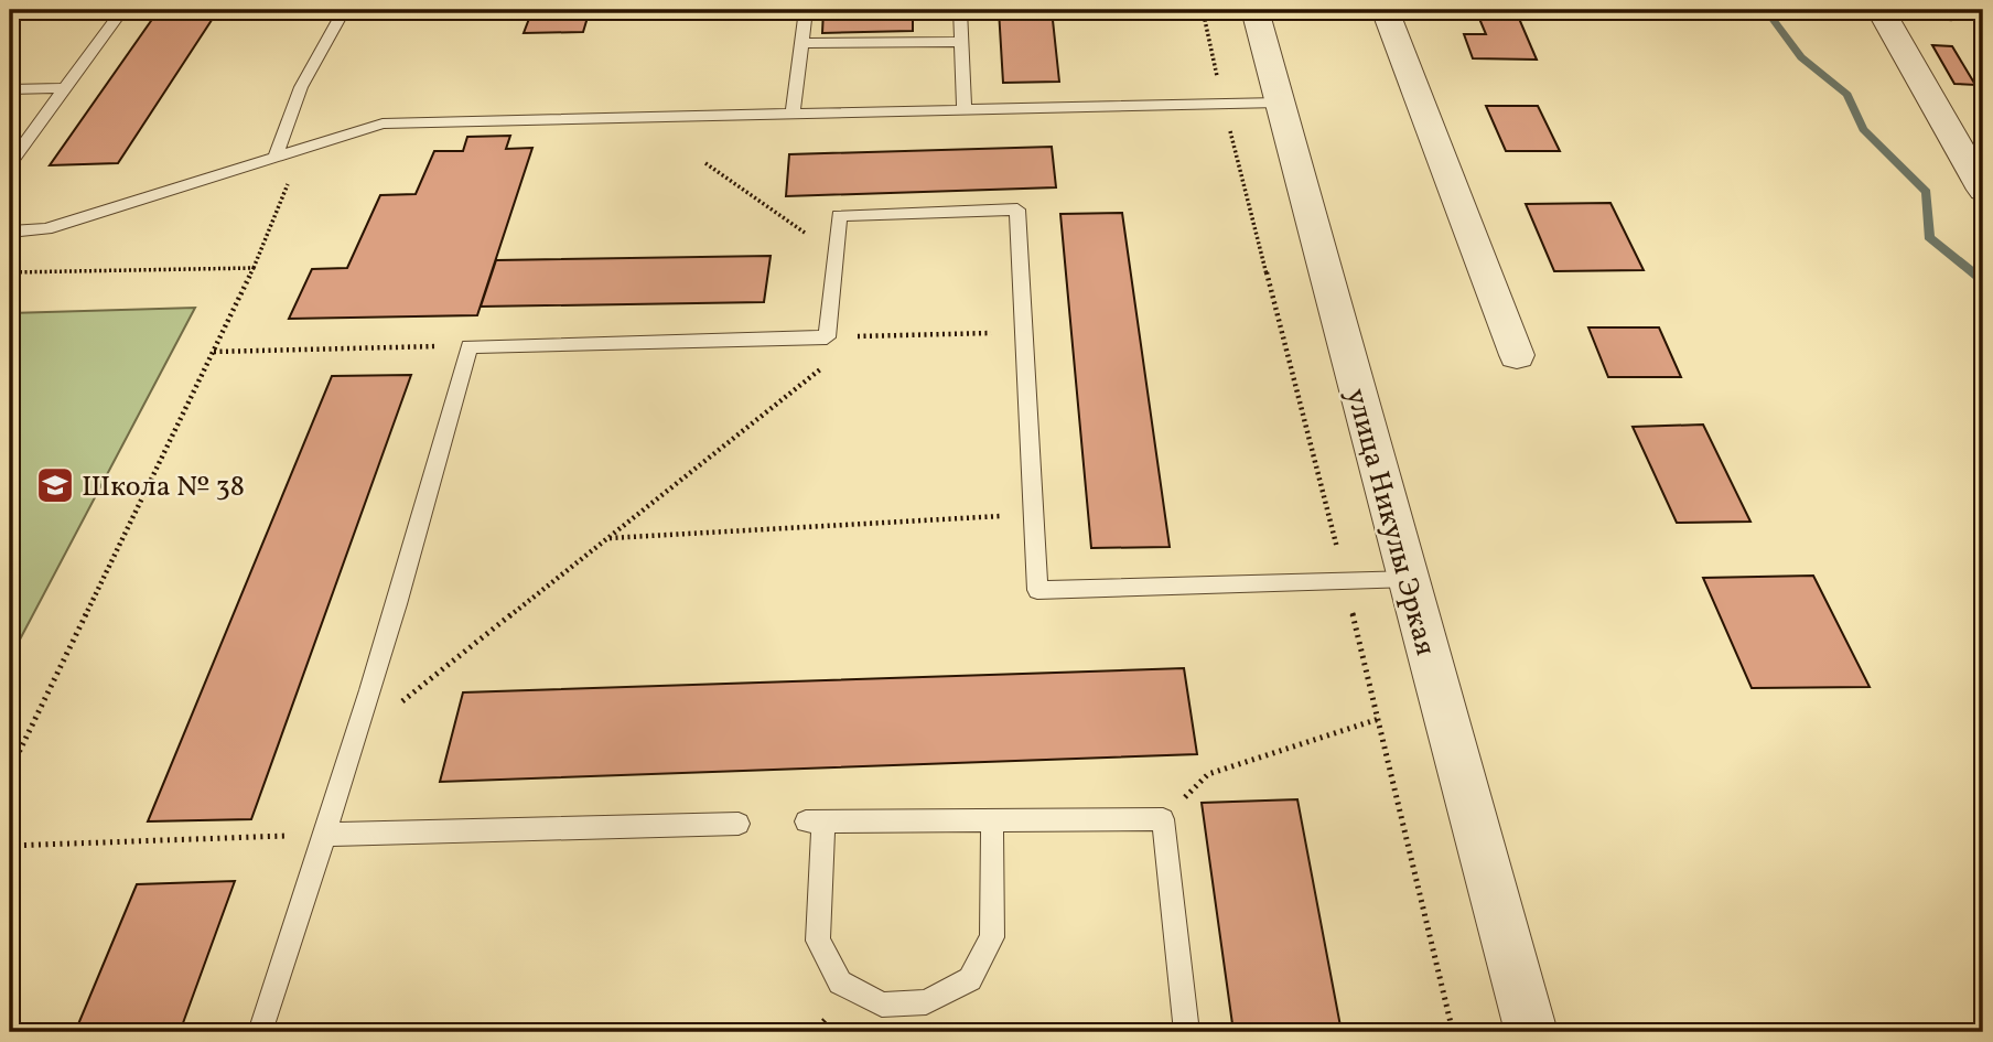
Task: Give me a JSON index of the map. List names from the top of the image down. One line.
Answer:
{"streets":{"street":["улица Никулы Эркая"]},"places":{"school or university":["Школа № 38"]}}
